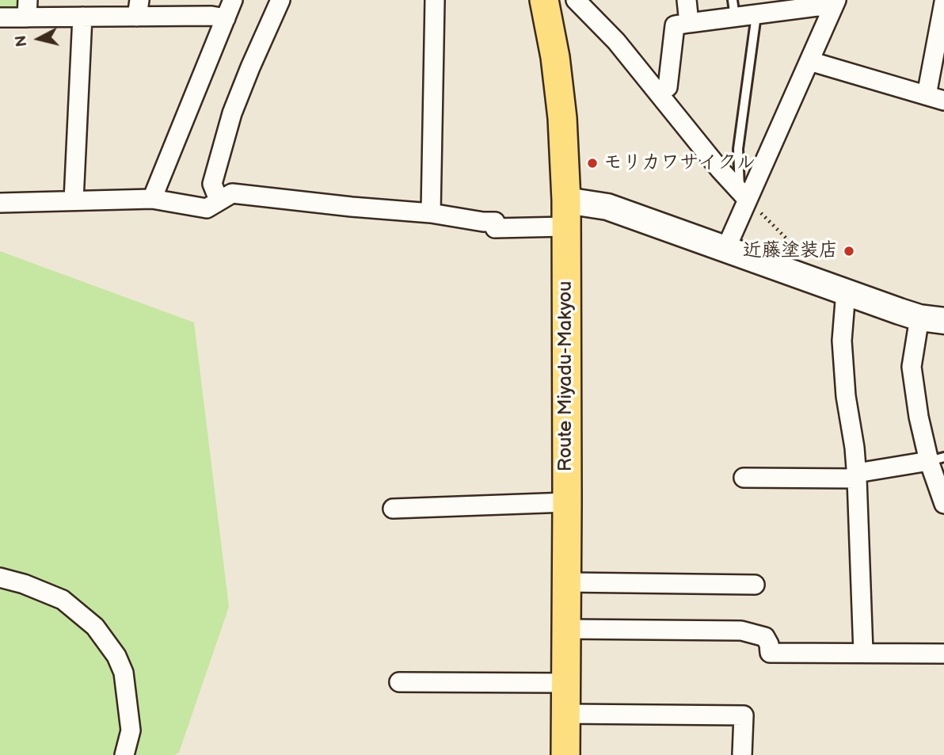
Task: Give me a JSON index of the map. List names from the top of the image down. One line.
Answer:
{"streets":{"main road":["Route Miyadu-Makyou"]},"places":["モリカワサイクル","近藤塗装店"],"north":"left"}
